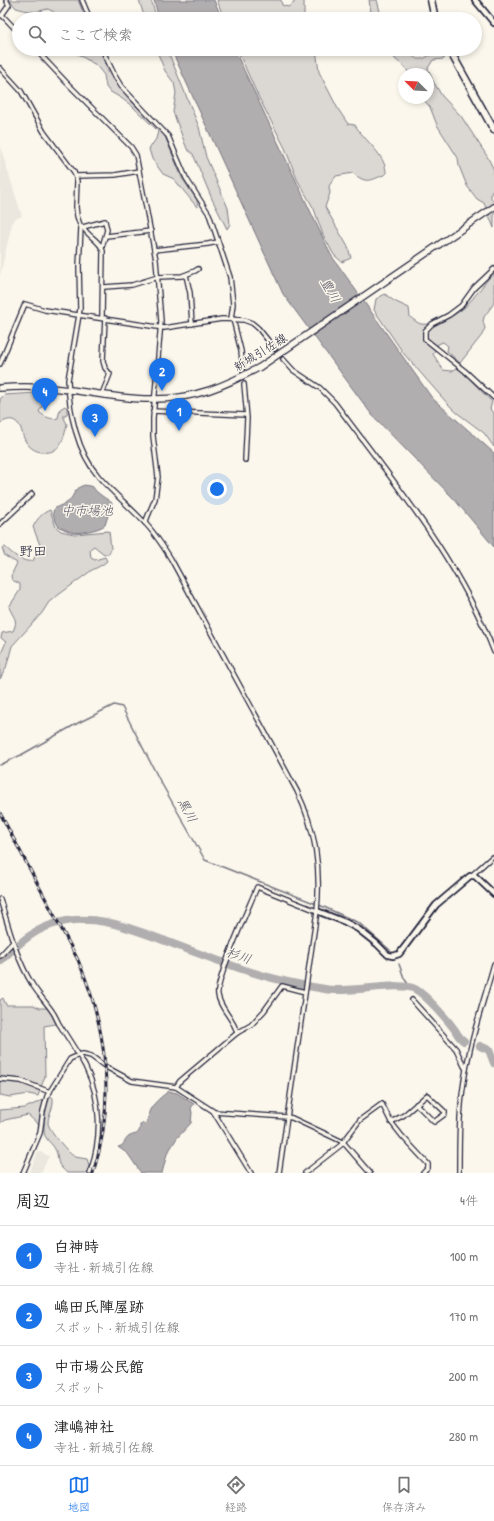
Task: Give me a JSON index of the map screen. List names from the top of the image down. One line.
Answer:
{"streets":{"main road":["新城引佐線"]},"districts":["野田"],"water":["豊川","中市場池","黒川","杉川"],"north":"top left","page":{"search":"ここで検索","pins":["2","4","1","3"],"heading":["周辺","4件"],"list":[{"mark":"1","name":"白神時","note":"寺社 · 新城引佐線","value":"100 m"},{"mark":"2","name":"嶋田氏陣屋跡","note":"スポット · 新城引佐線","value":"170 m"},{"mark":"3","name":"中市場公民館","note":"スポット","value":"200 m"},{"mark":"4","name":"津嶋神社","note":"寺社 · 新城引佐線","value":"280 m"}],"nav":["地図","経路","保存済み"]}}
